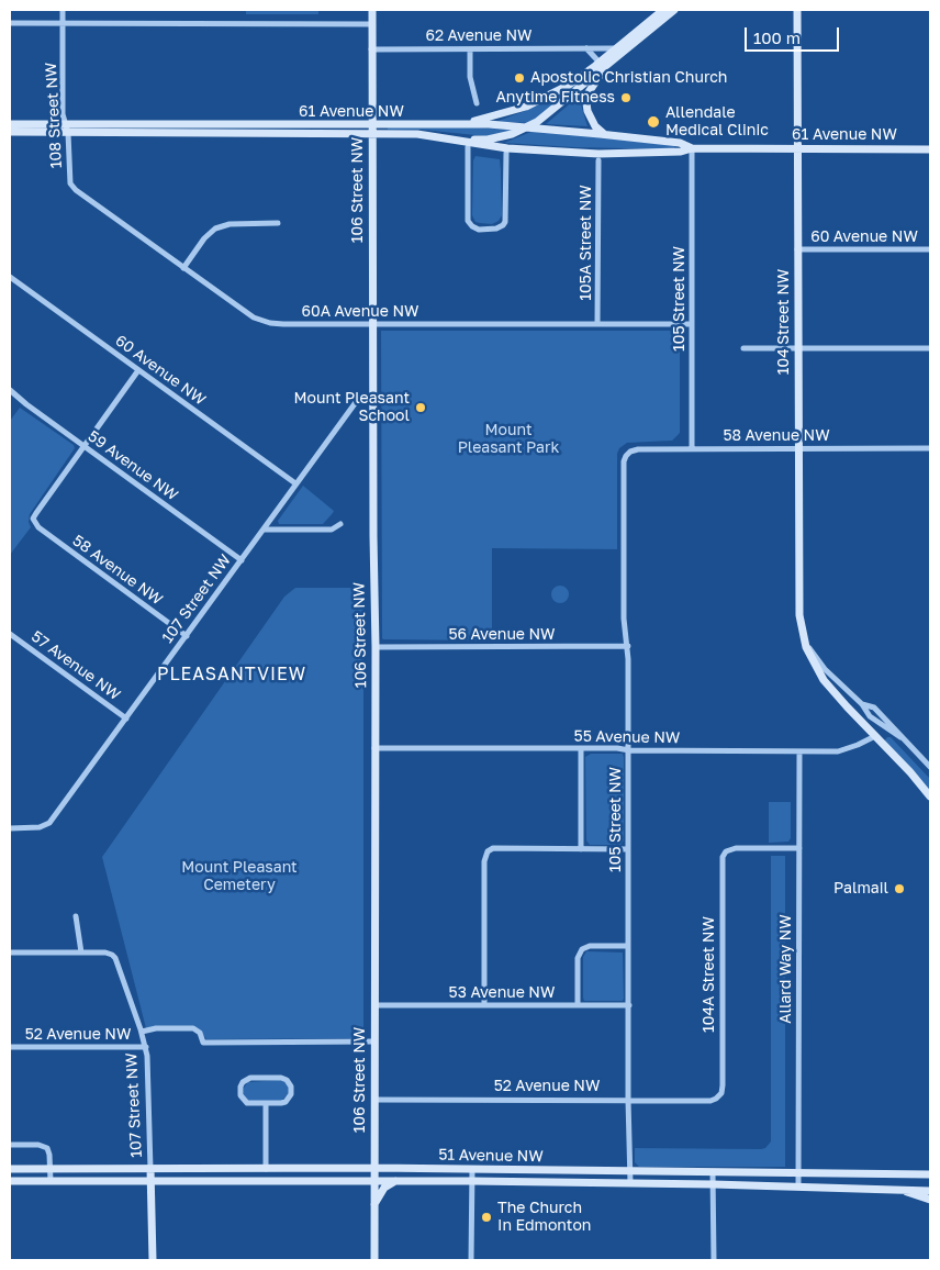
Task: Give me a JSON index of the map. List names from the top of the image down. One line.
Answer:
{"streets":{"main road":["61 Avenue NW","106 Street NW","104 Street NW","107 Street NW","51 Avenue NW"],"street":["62 Avenue NW","108 Street NW","60 Avenue NW","105A Street NW","105 Street NW","60A Avenue NW","58 Avenue NW","59 Avenue NW","56 Avenue NW","57 Avenue NW","55 Avenue NW","Allard Way NW","104A Street NW","53 Avenue NW","52 Avenue NW"]},"crossings":[["62 Avenue NW","106 Street NW"],["61 Avenue NW","108 Street NW"],["61 Avenue NW","106 Street NW"],["61 Avenue NW","105 Street NW"],["61 Avenue NW","104 Street NW"],["108 Street NW","60A Avenue NW"],["106 Street NW","60A Avenue NW"],["106 Street NW","107 Street NW"],["106 Street NW","56 Avenue NW"],["106 Street NW","55 Avenue NW"],["106 Street NW","53 Avenue NW"],["106 Street NW","52 Avenue NW"],["106 Street NW","51 Avenue NW"],["60 Avenue NW","104 Street NW"],["60 Avenue NW","107 Street NW"],["105A Street NW","60A Avenue NW"],["105 Street NW","60A Avenue NW"],["105 Street NW","58 Avenue NW"],["105 Street NW","56 Avenue NW"],["105 Street NW","55 Avenue NW"],["105 Street NW","53 Avenue NW"],["105 Street NW","52 Avenue NW"],["105 Street NW","51 Avenue NW"],["104 Street NW","58 Avenue NW"],["104 Street NW","55 Avenue NW"],["58 Avenue NW","59 Avenue NW"],["58 Avenue NW","107 Street NW"],["59 Avenue NW","107 Street NW"],["107 Street NW","57 Avenue NW"],["107 Street NW","52 Avenue NW"],["107 Street NW","51 Avenue NW"],["55 Avenue NW","Allard Way NW"],["Allard Way NW","104A Street NW"],["Allard Way NW","51 Avenue NW"],["104A Street NW","52 Avenue NW"]],"districts":["PLEASANTVIEW"],"parks":["Mount Pleasant Park","Mount Pleasant Cemetery"],"places":["Apostolic Christian Church","Anytime Fitness","Allendale Medical Clinic","Mount Pleasant School","Palmail","The Church In Edmonton"],"scale_bar":"100 m"}
